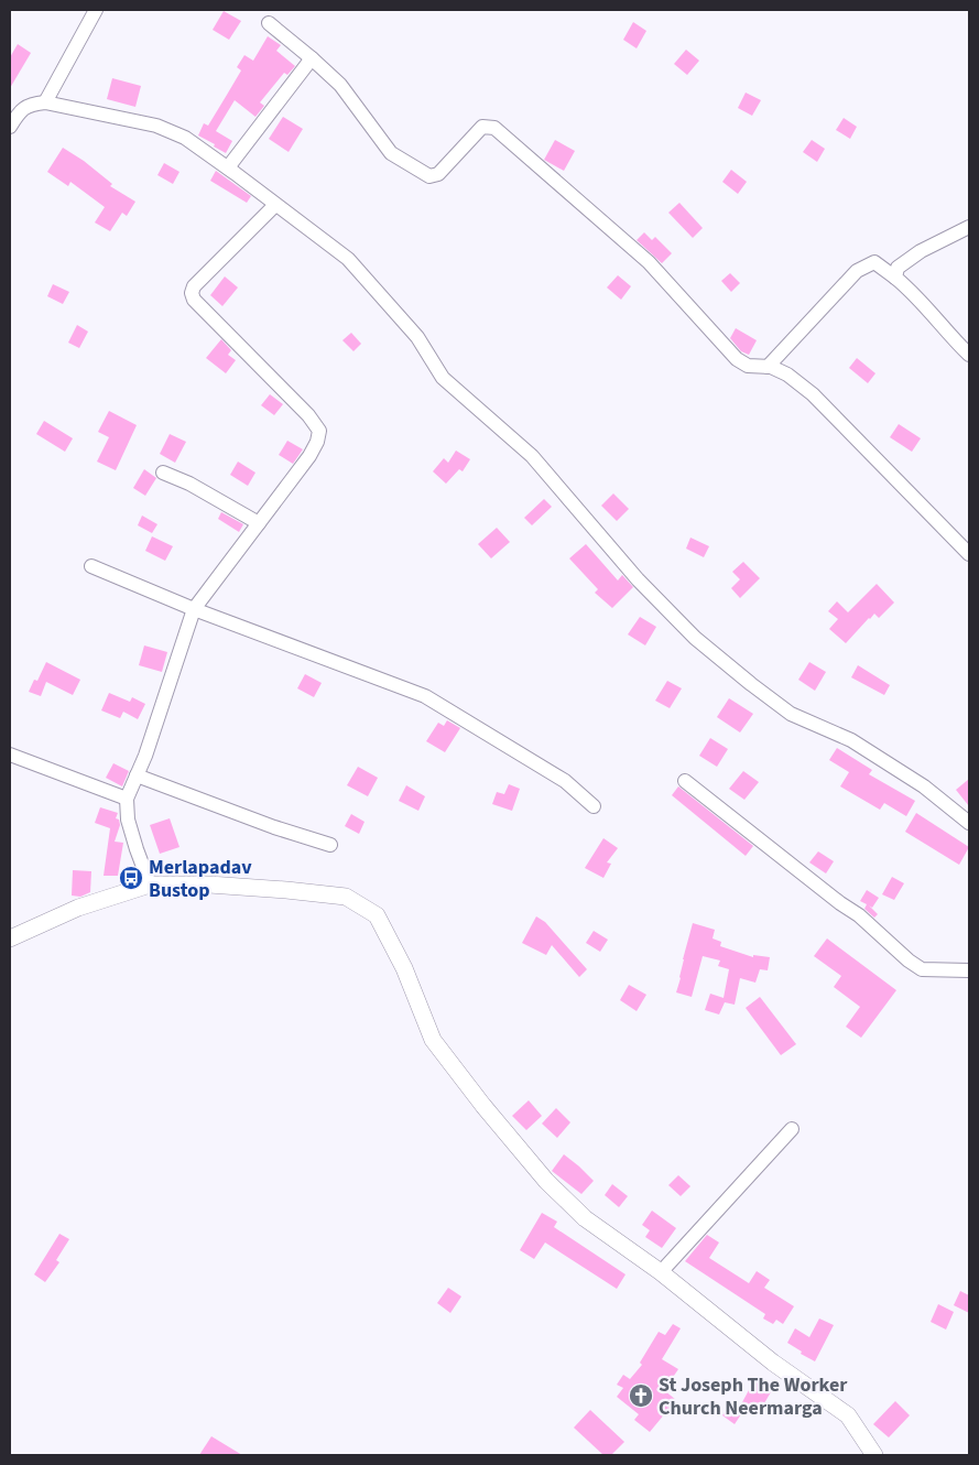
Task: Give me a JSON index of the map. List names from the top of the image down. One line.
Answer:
{"places":{"bus stop":["Merlapadav Bustop"],"church":["St Joseph The Worker Church Neermarga"]}}
